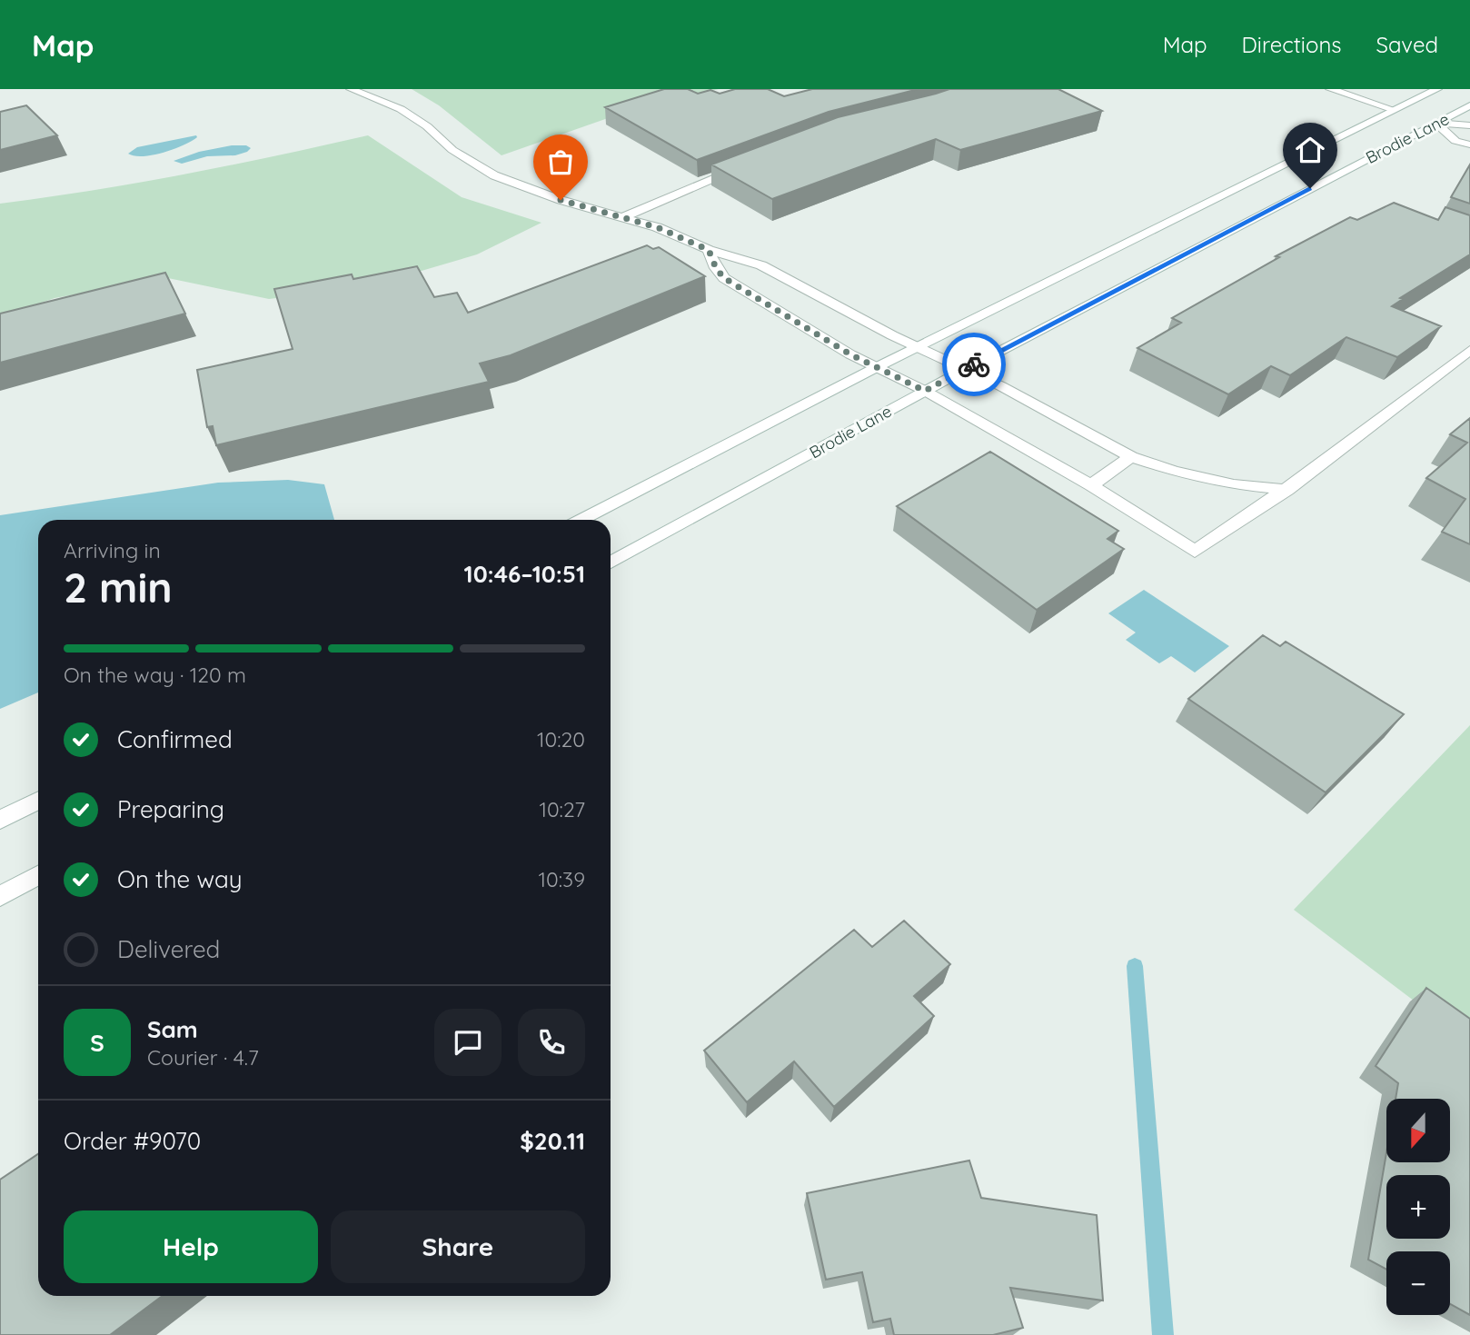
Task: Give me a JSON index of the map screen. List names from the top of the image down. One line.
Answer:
{"streets":{"main road":["Brodie Lane"]},"north":"bottom","page":{"header":"Map","nav":["Map","Directions","Saved"],"heading":["2 min","Arriving in","10:46–10:51"],"panel":["Sam","Courier · 4.7","Order #9070","$20.11"],"bar":"On the way · 120 m","list":[["Confirmed","10:20"],["Preparing","10:27"],["On the way","10:39"],"Delivered"],"round":"S","map_buttons":["+","−"],"buttons":["Help","Share"]}}
